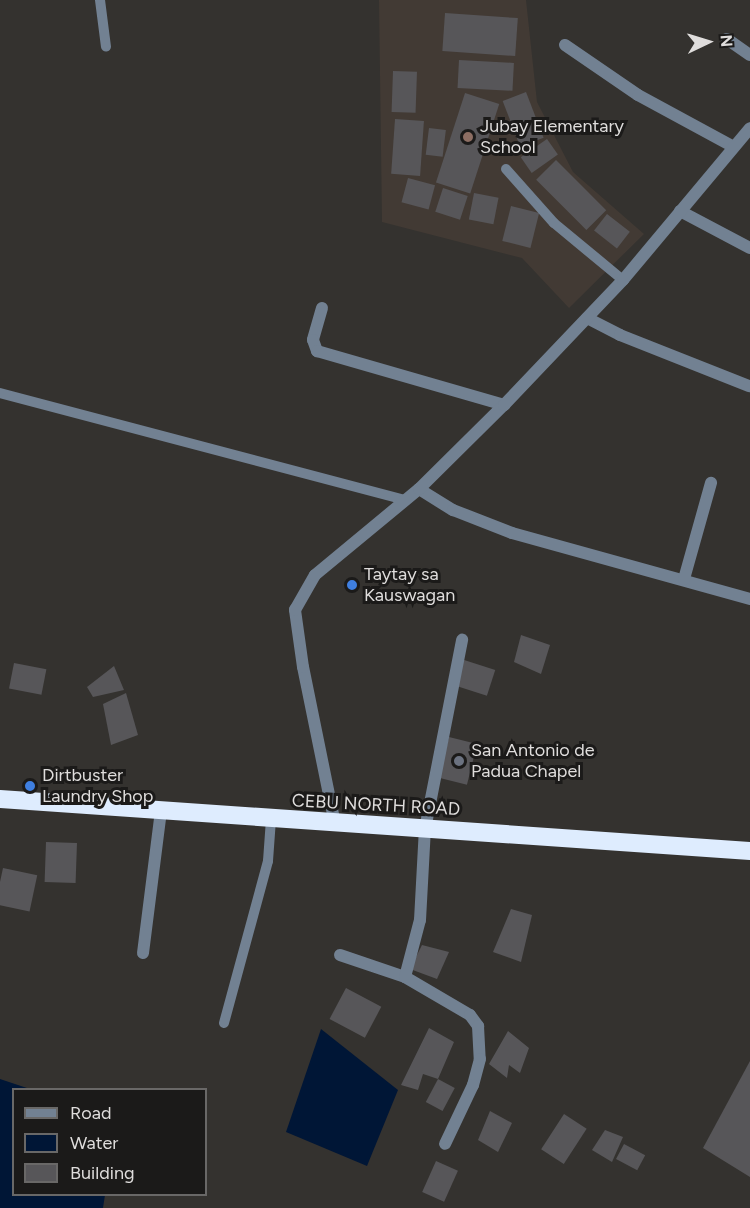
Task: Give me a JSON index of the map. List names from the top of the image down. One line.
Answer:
{"streets":{"highway":["CEBU NORTH ROAD"]},"places":["Jubay Elementary School","Taytay sa Kauswagan","San Antonio de Padua Chapel","Dirtbuster Laundry Shop"],"legend":["Road","Water","Building"],"north":"right"}
